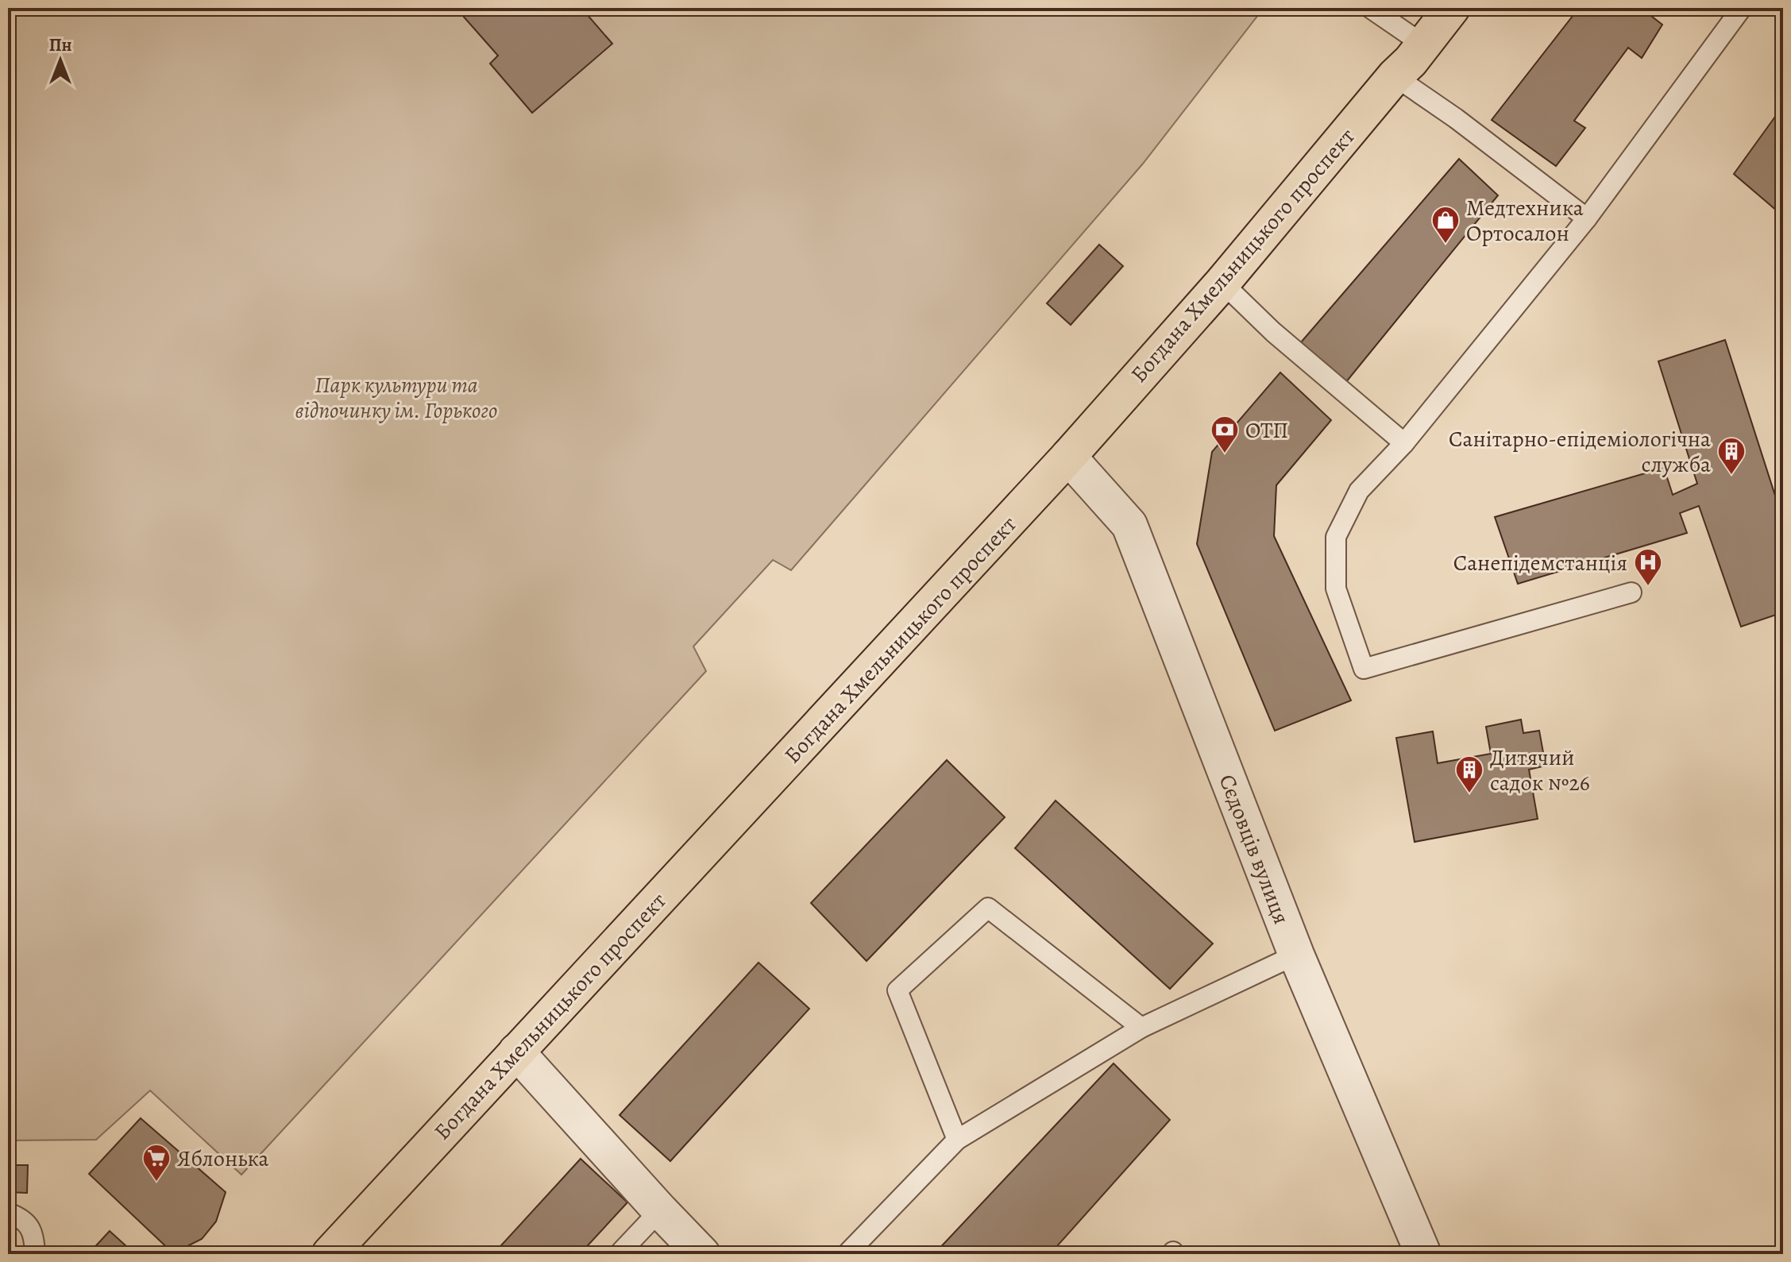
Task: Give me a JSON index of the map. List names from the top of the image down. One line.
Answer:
{"streets":{"highway":["Богдана Хмельницького проспект"],"street":["Сєдовців вулиця"]},"crossings":[["Богдана Хмельницького проспект","Сєдовців вулиця"]],"parks":["Парк культури та відпочинку ім. Горького"],"places":{"shop":["Медтехника Ортосалон"],"bank":["ОТП"],"building":["Санітарно-епідеміологічна служба","Дитячий садок №26"],"hospital":["Санепідемстанція"],"supermarket":["Яблонька"]},"north":"top"}
